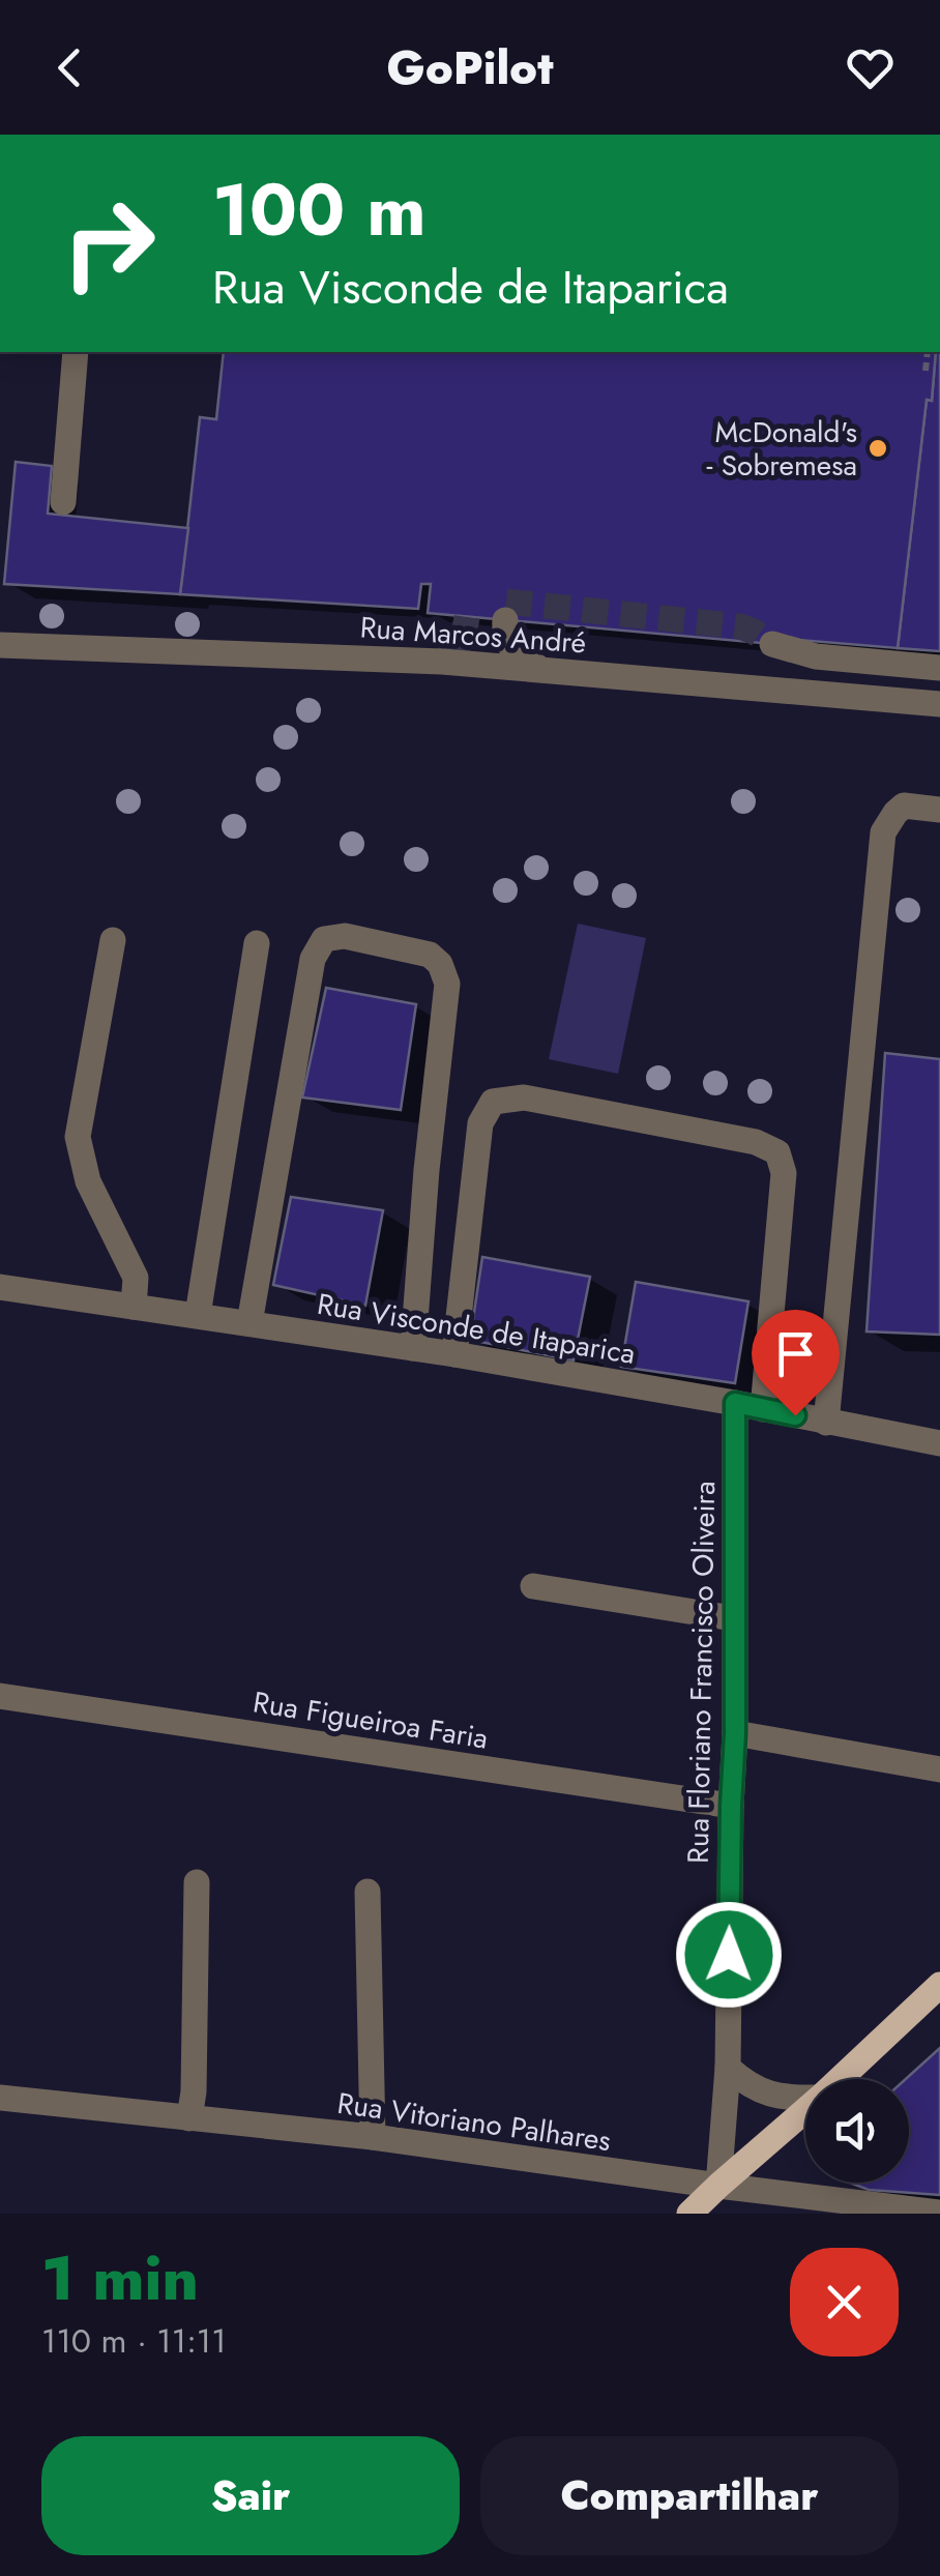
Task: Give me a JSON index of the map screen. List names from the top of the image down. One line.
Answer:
{"streets":{"street":["Rua Marcos André","Rua Visconde de Itaparica","Rua Floriano Francisco Oliveira","Rua Figueiroa Faria","Rua Vitoriano Palhares"]},"crossings":[["Rua Visconde de Itaparica","Rua Floriano Francisco Oliveira"],["Rua Floriano Francisco Oliveira","Rua Figueiroa Faria"],["Rua Floriano Francisco Oliveira","Rua Vitoriano Palhares"]],"places":["McDonald's - Sobremesa"],"page":{"header":"GoPilot","turn":["100 m","Rua Visconde de Itaparica"],"heading":["1 min","110 m · 11:11"],"buttons":["Sair","Compartilhar"]}}
